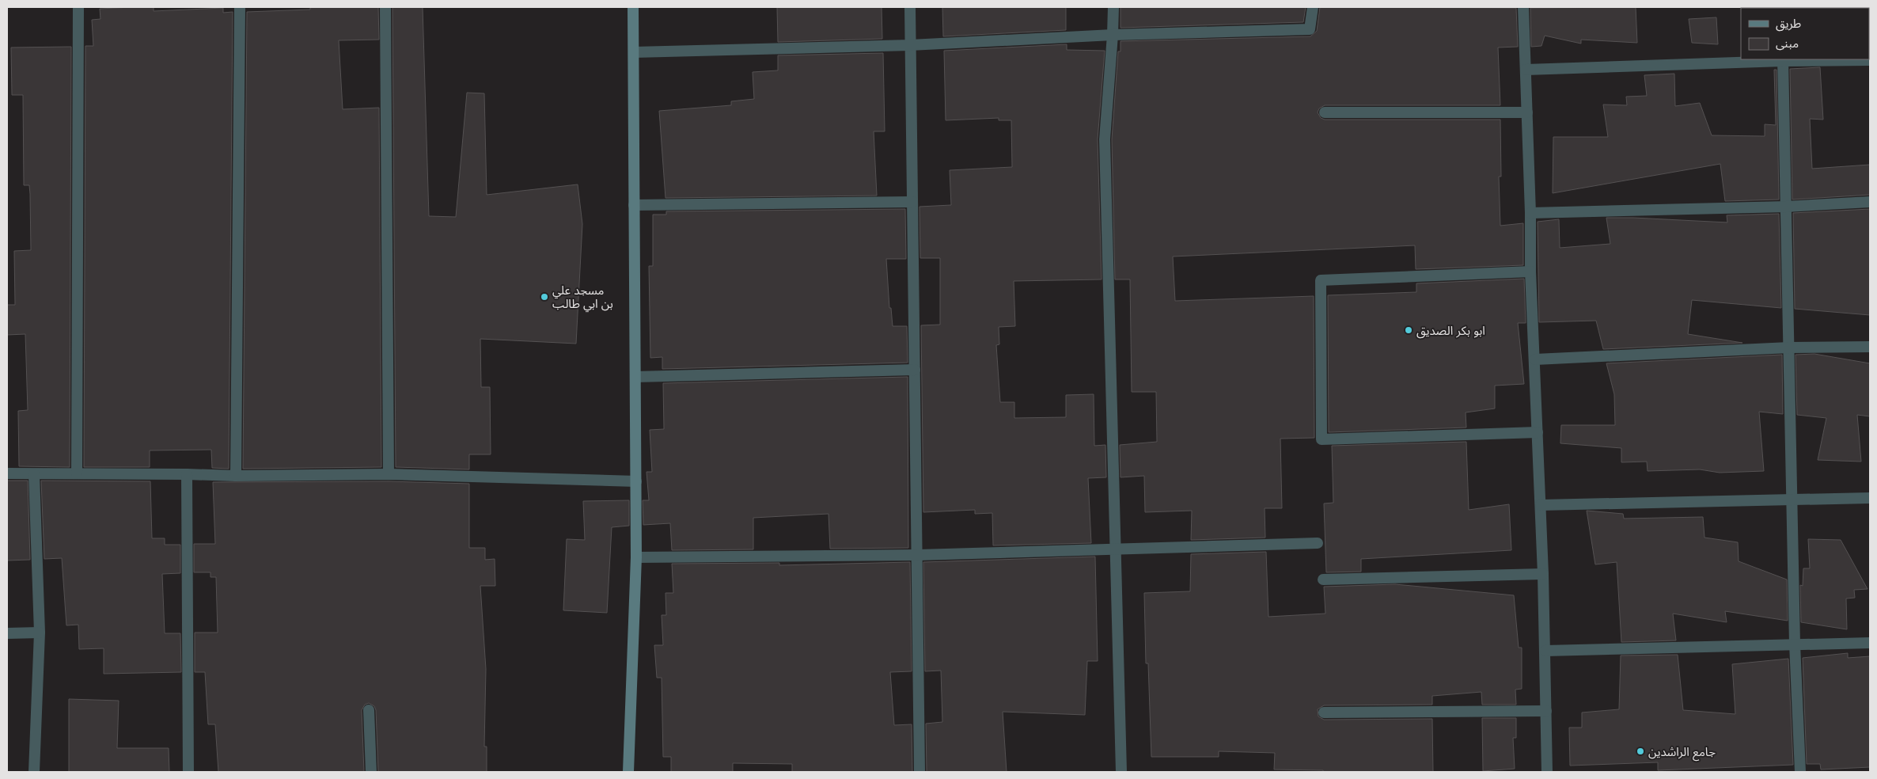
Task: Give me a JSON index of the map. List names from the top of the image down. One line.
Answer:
{"places":["مسجد علي بن ابي طالب","ابو بكر الصديق","جامع الراشدين"],"legend":["طريق","مبنى"]}
